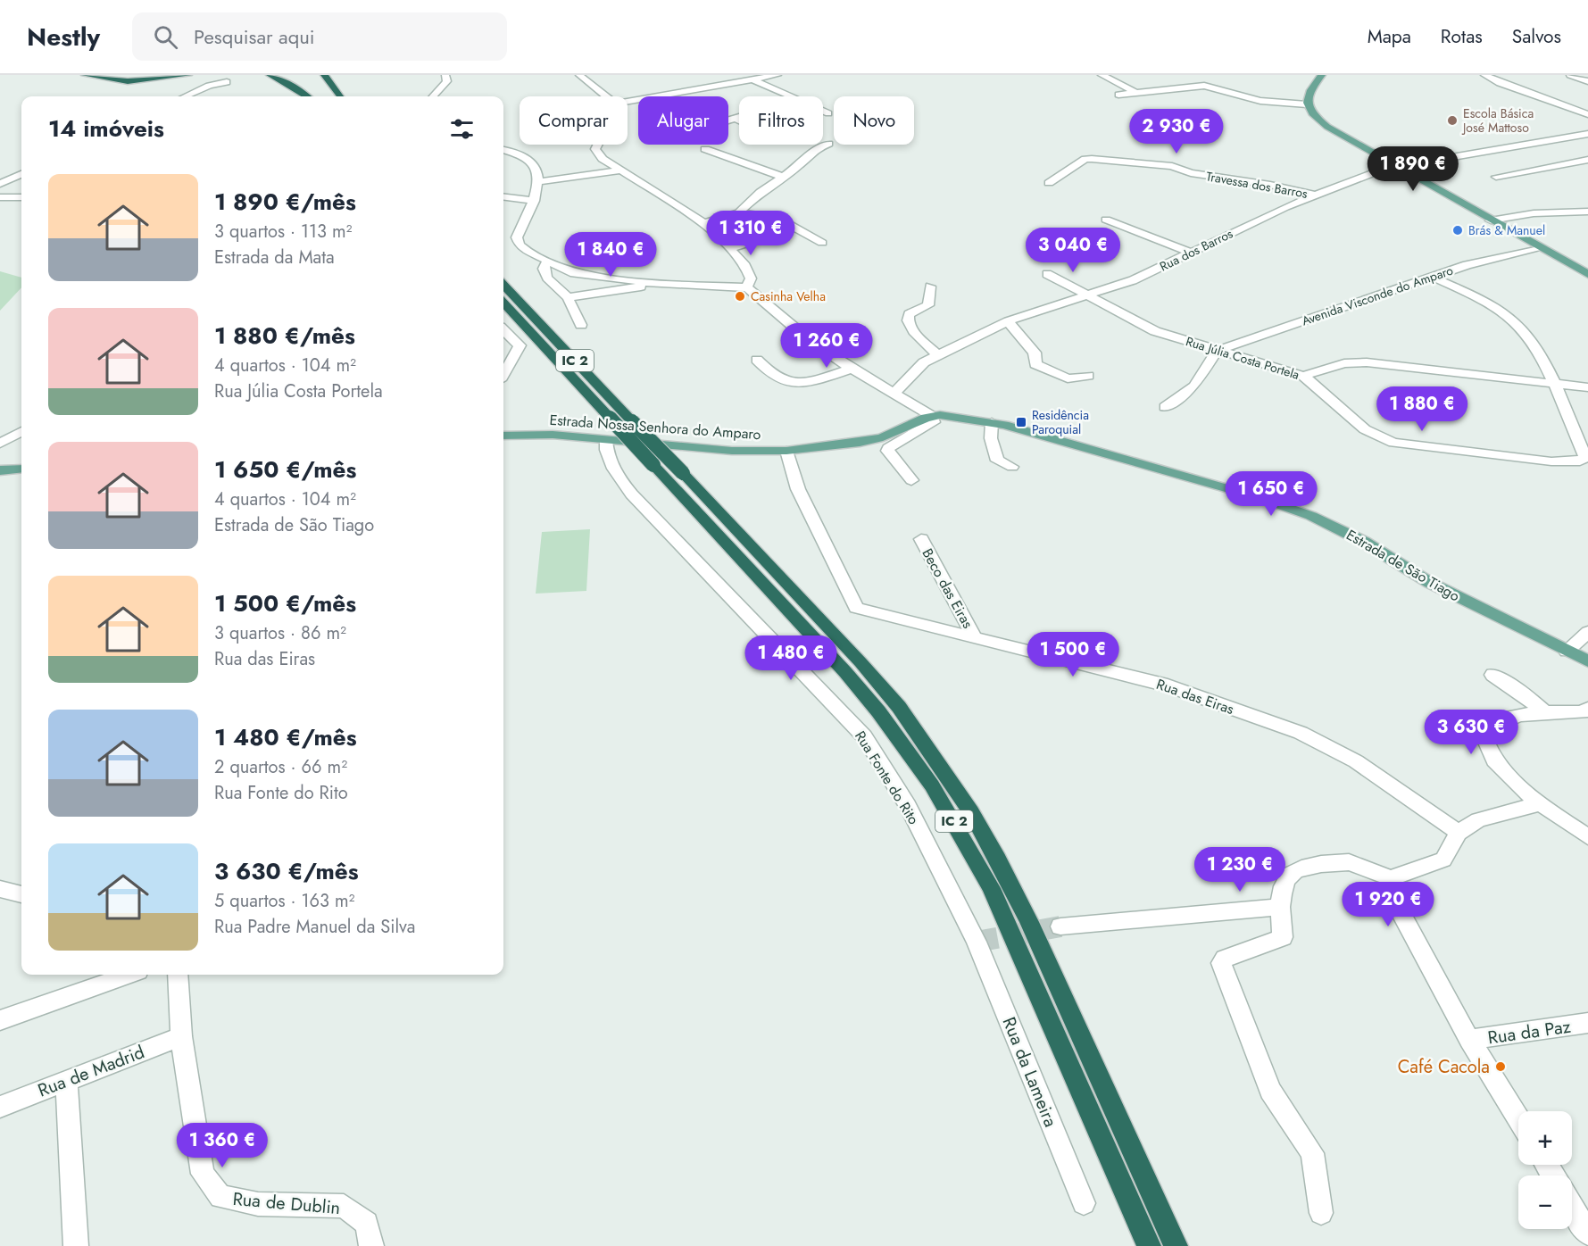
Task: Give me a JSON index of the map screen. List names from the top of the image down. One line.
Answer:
{"streets":{"highway":["IC 2"],"main road":["Estrada Nossa Senhora do Amparo","Estrada de São Tiago"],"street":["Travessa dos Barros","Rua dos Barros","Avenida Visconde do Amparo","Rua Júlia Costa Portela","Beco das Eiras","Rua das Eiras","Rua Fonte do Rito","Rua da Paz","Rua de Madrid","Rua da Lameira","Rua de Dublin"]},"crossings":[["Travessa dos Barros","Rua dos Barros"],["Rua dos Barros","Rua Júlia Costa Portela"],["Avenida Visconde do Amparo","Rua Júlia Costa Portela"],["Estrada Nossa Senhora do Amparo","Estrada de São Tiago"],["Estrada Nossa Senhora do Amparo","Rua das Eiras"],["Estrada Nossa Senhora do Amparo","Rua Fonte do Rito"],["Beco das Eiras","Rua das Eiras"],["Rua Fonte do Rito","Rua da Lameira"],["Rua de Madrid","Rua de Dublin"]],"places":{"other":["Escola Básica José Mattoso","Brás & Manuel","Casinha Velha","Café Cacola"],"transit":["Residência Paroquial"]},"page":{"header":"Nestly","search":"Pesquisar aqui","nav":["Mapa","Rotas","Salvos"],"chip":["Comprar","Alugar","Filtros","Novo"],"heading":"14 imóveis","price":["2 930 €","1 890 €","1 310 €","3 040 €","1 840 €","1 260 €","1 880 €","1 650 €","1 500 €","1 480 €","3 630 €","1 230 €","1 920 €","1 360 €"],"list":[{"name":"1 890 €/mês","note":"3 quartos · 113 m² · Estrada da Mata"},{"name":"1 880 €/mês","note":"4 quartos · 104 m² · Rua Júlia Costa Portela"},{"name":"1 650 €/mês","note":"4 quartos · 104 m² · Estrada de São Tiago"},{"name":"1 500 €/mês","note":"3 quartos · 86 m² · Rua das Eiras"},{"name":"1 480 €/mês","note":"2 quartos · 66 m² · Rua Fonte do Rito"},{"name":"3 630 €/mês","note":"5 quartos · 163 m² · Rua Padre Manuel da Silva"}],"map_buttons":["+","−"]}}
